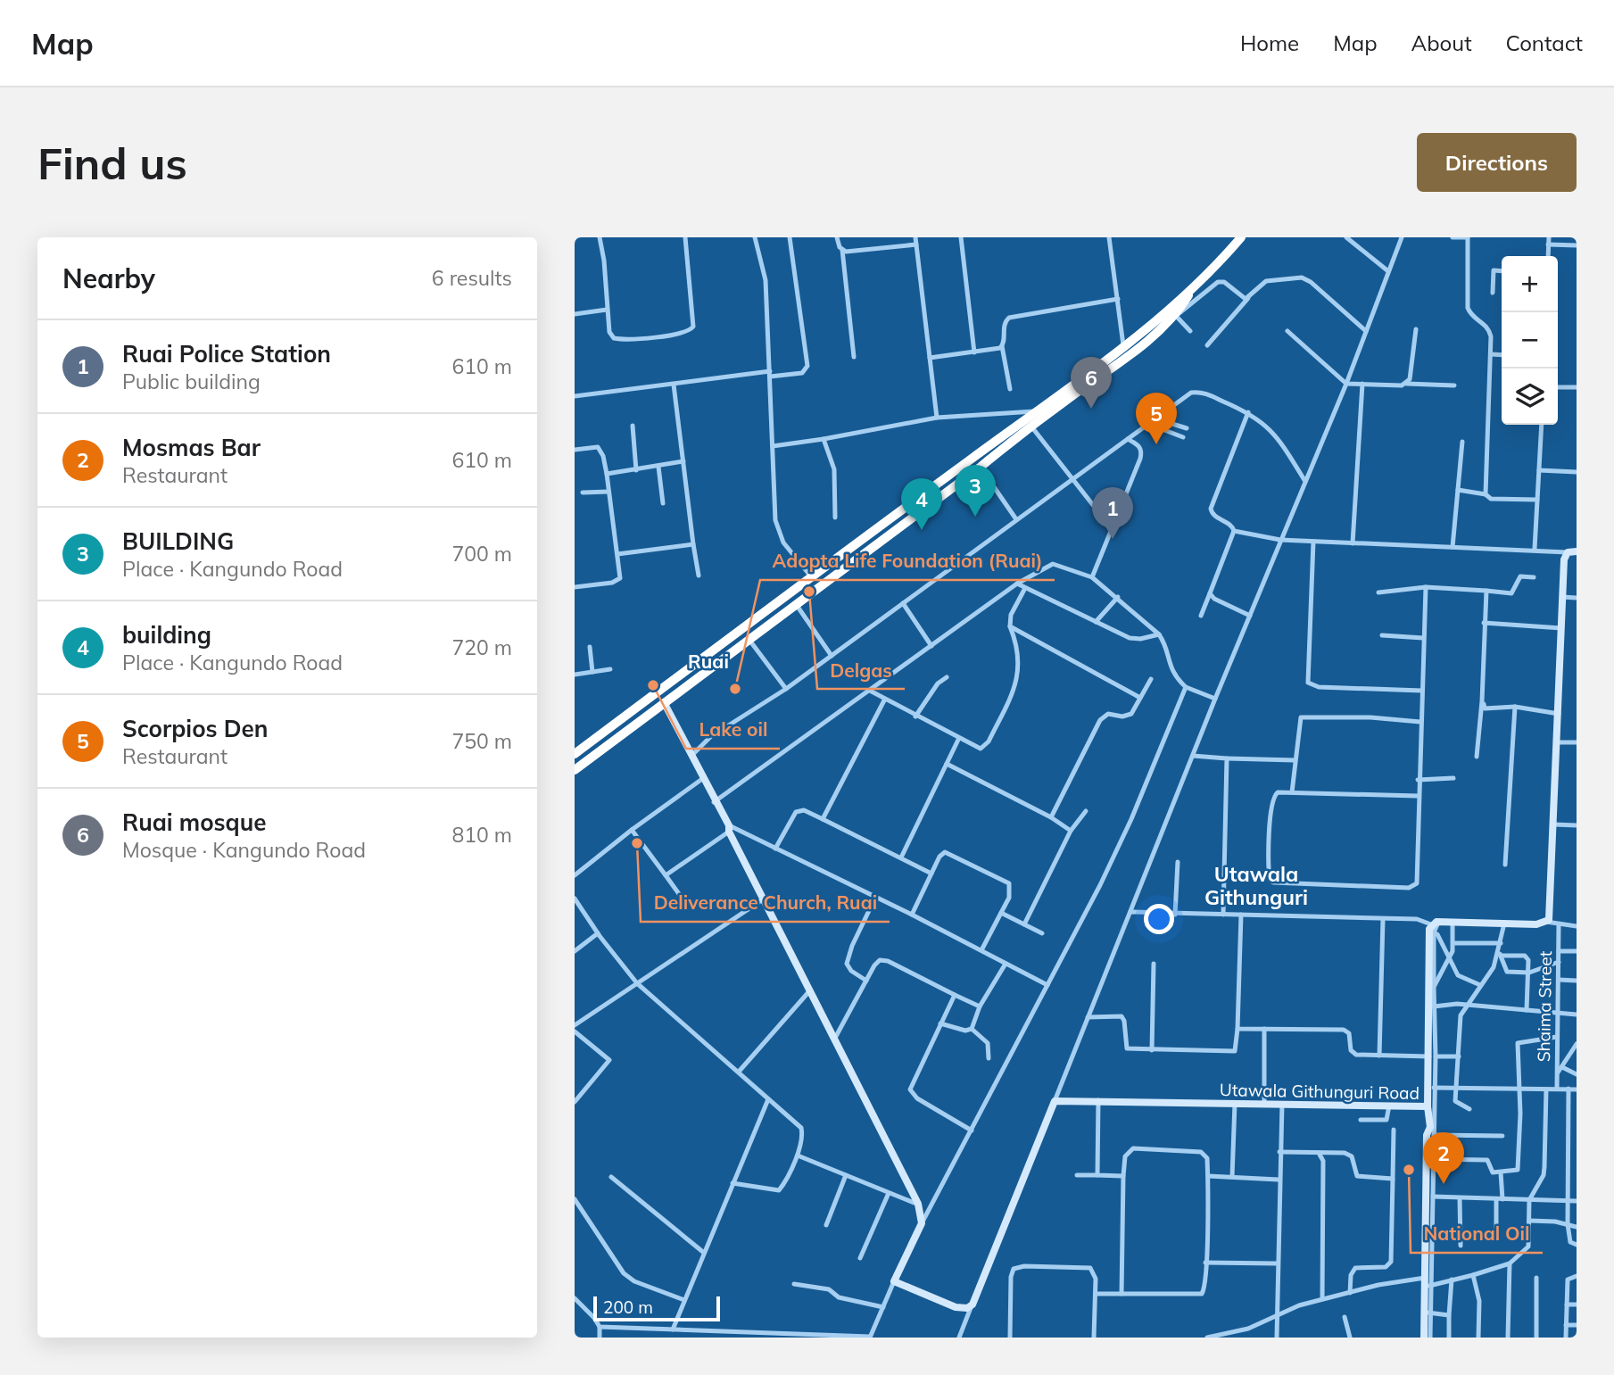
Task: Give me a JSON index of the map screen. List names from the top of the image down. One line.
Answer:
{"streets":{"street":["Shaima Street","Utawala Githunguri Road"]},"districts":["Ruai","Utawala Githunguri"],"places":["Delgas","Lake oil","Adopta Life Foundation (Ruai)","Deliverance Church, Ruai","National Oil"],"scale_bar":"200 m","page":{"header":"Map","nav":["Home","Map","About","Contact"],"buttons":"Directions","title":"Find us","heading":["Nearby","6 results"],"map_buttons":["+","−"],"list":[{"mark":"1","name":"Ruai Police Station","note":"Public building","value":"610 m"},{"mark":"2","name":"Mosmas Bar","note":"Restaurant","value":"610 m"},{"mark":"3","name":"BUILDING","note":"Place · Kangundo Road","value":"700 m"},{"mark":"4","name":"building","note":"Place · Kangundo Road","value":"720 m"},{"mark":"5","name":"Scorpios Den","note":"Restaurant","value":"750 m"},{"mark":"6","name":"Ruai mosque","note":"Mosque · Kangundo Road","value":"810 m"}],"pins":["6","5","3","4","1","2"],"scale":"200 m"}}
